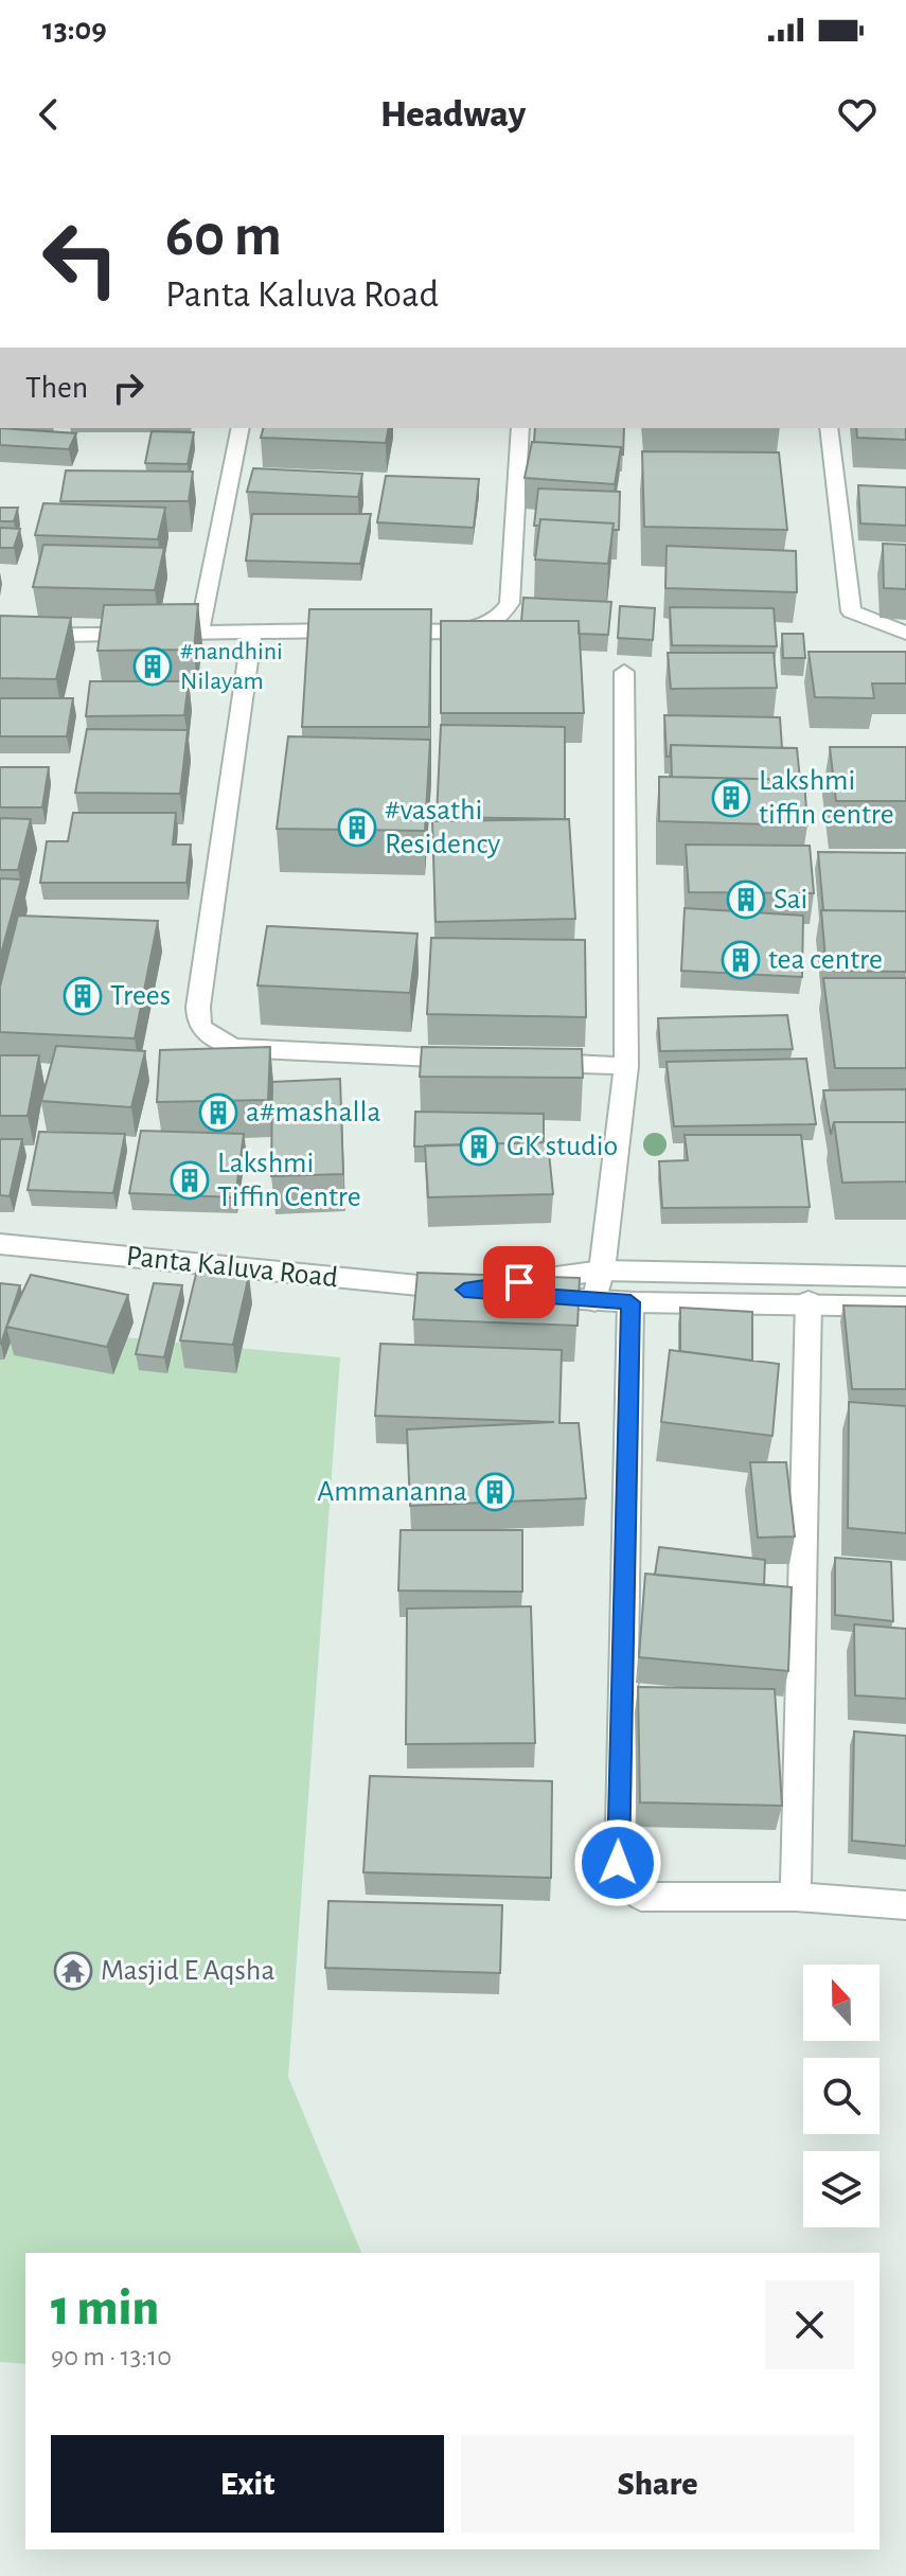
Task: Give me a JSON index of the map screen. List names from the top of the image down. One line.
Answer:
{"streets":{"street":["Panta Kaluva Road"]},"places":{"building":["#nandhini Nilayam","Lakshmi tiffin centre","#vasathi Residency","Sai","tea centre","Trees","a#mashalla","GK studio","Lakshmi Tiffin Centre","Ammananna"],"temple":["Masjid E Aqsha"]},"north":"top","page":{"status":"13:09","header":"Headway","turn":["60 m","Panta Kaluva Road"],"then":"Then","heading":["1 min","90 m · 13:10"],"buttons":["Exit","Share"]}}
